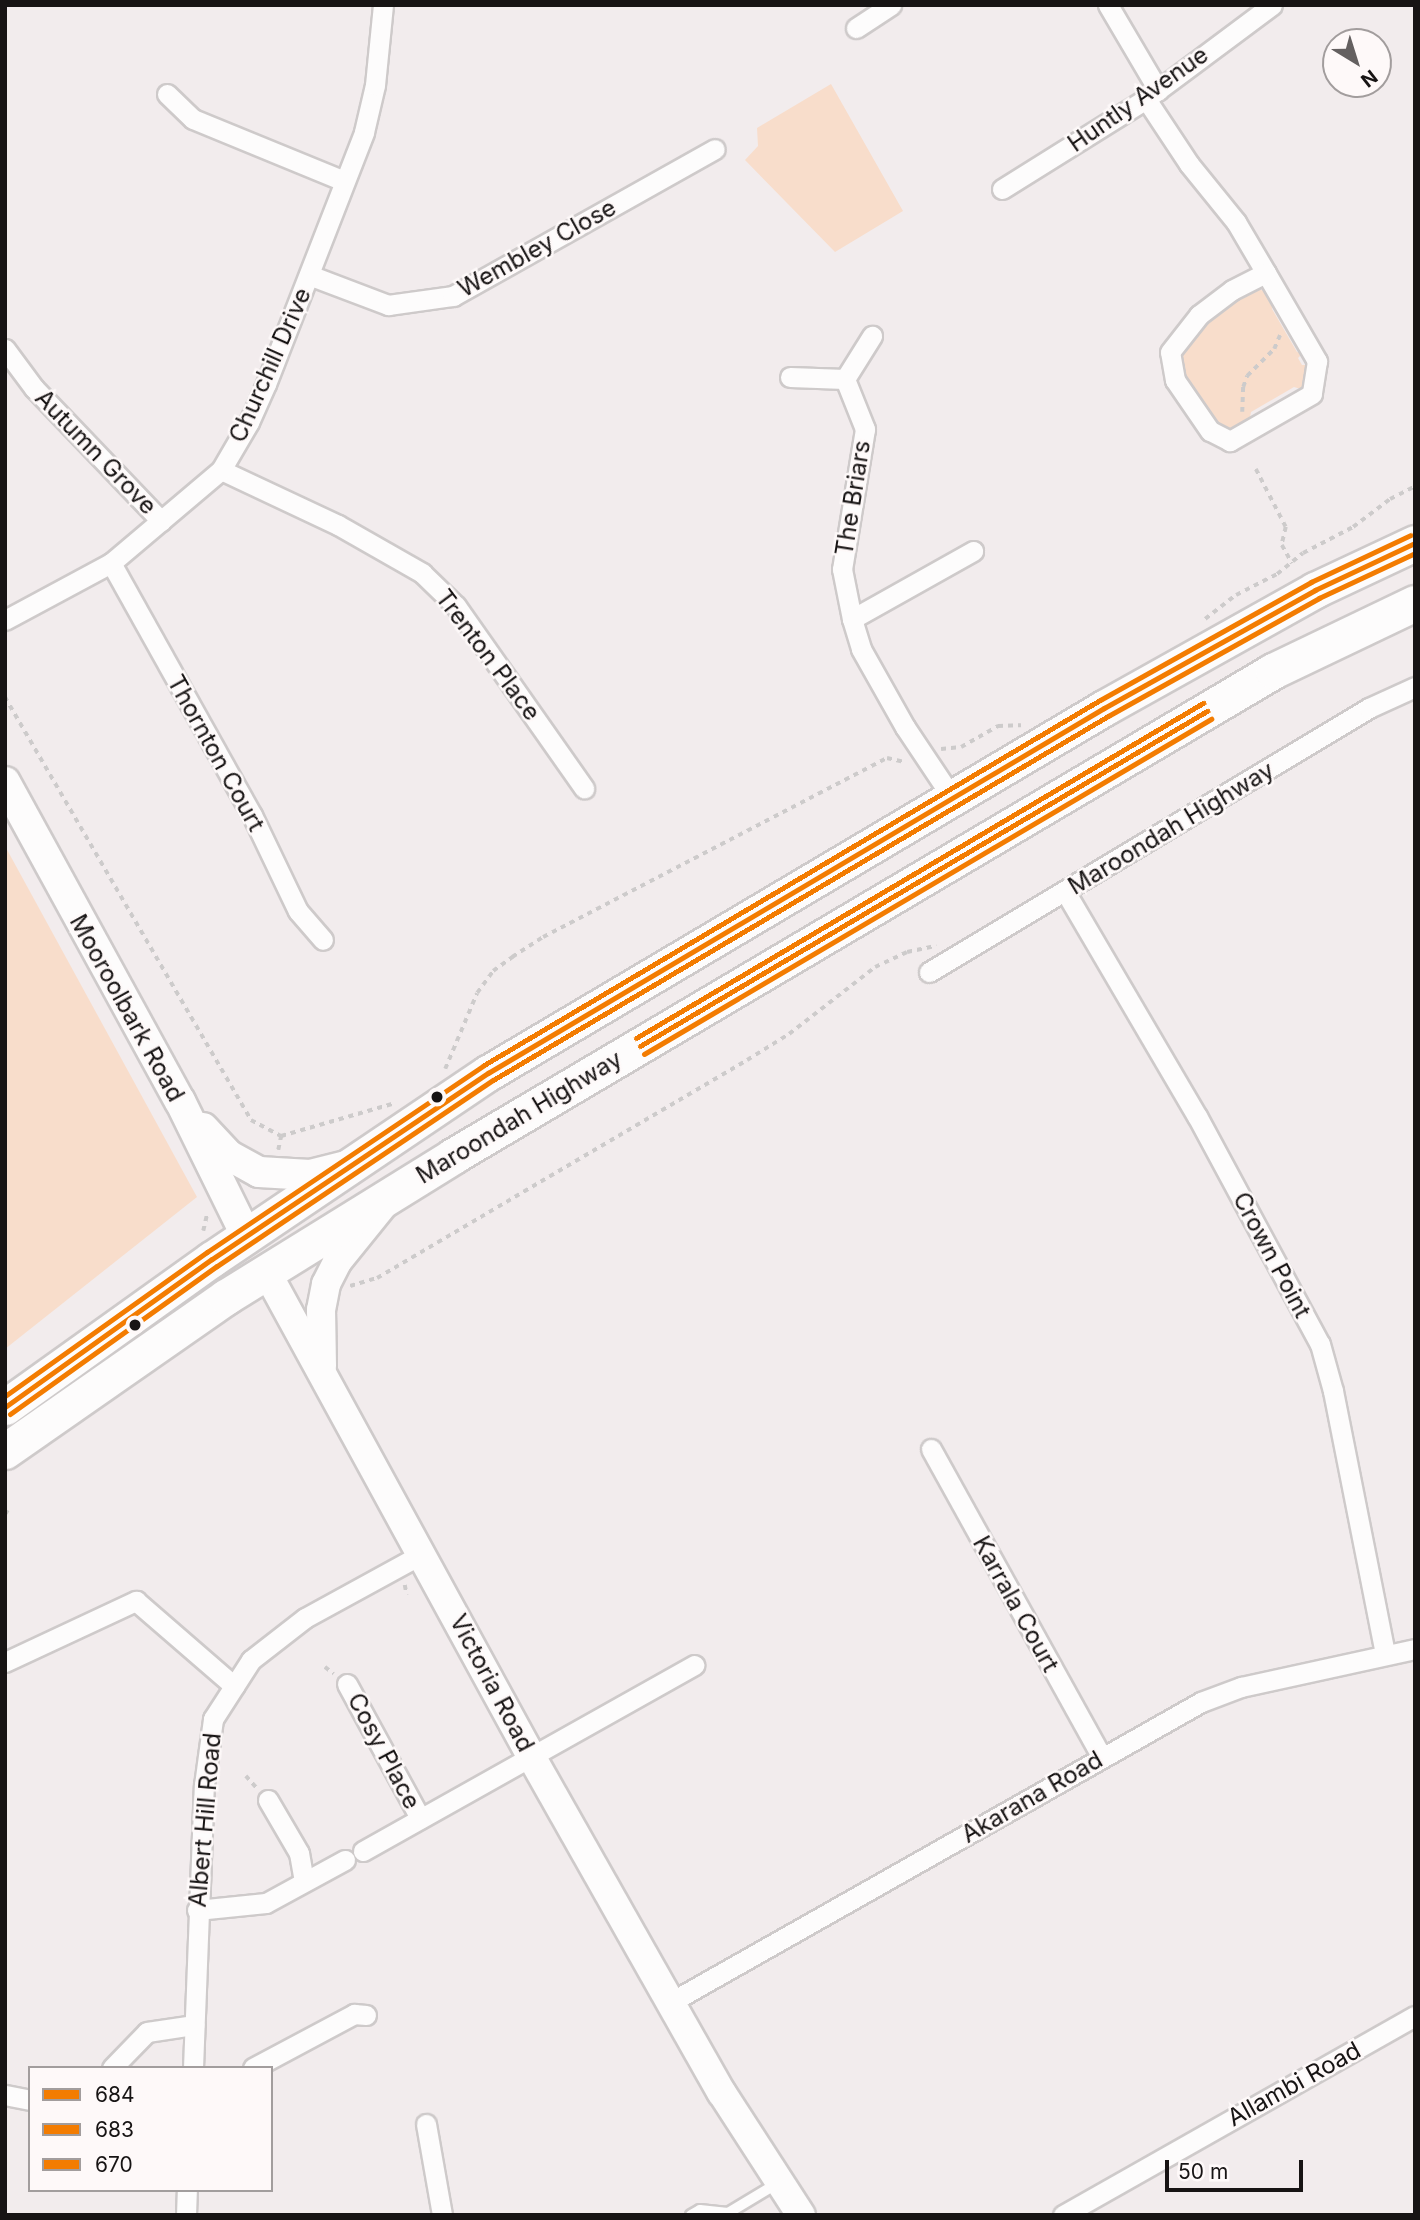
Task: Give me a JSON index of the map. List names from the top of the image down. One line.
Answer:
{"streets":{"highway":["Maroondah Highway"],"main road":["Mooroolbark Road","Victoria Road"],"street":["Huntly Avenue","Wembley Close","Churchill Drive","Autumn Grove","The Briars","Trenton Place","Thornton Court","Crown Point","Karrala Court","Cosy Place","Akarana Road","Albert Hill Road","Allambi Road"]},"crossings":[["Wembley Close","Churchill Drive"],["Churchill Drive","Autumn Grove"],["Churchill Drive","Trenton Place"],["Churchill Drive","Thornton Court"],["The Briars","Maroondah Highway"],["Maroondah Highway","Mooroolbark Road"],["Maroondah Highway","Crown Point"],["Maroondah Highway","Victoria Road"],["Crown Point","Akarana Road"],["Karrala Court","Akarana Road"],["Victoria Road","Cosy Place"],["Victoria Road","Akarana Road"],["Victoria Road","Albert Hill Road"],["Cosy Place","Albert Hill Road"]],"lines":["transit line 670","transit line 684","transit line 683"],"legend":["684","683","670"],"scale_bar":"50 m","north":"bottom right"}
